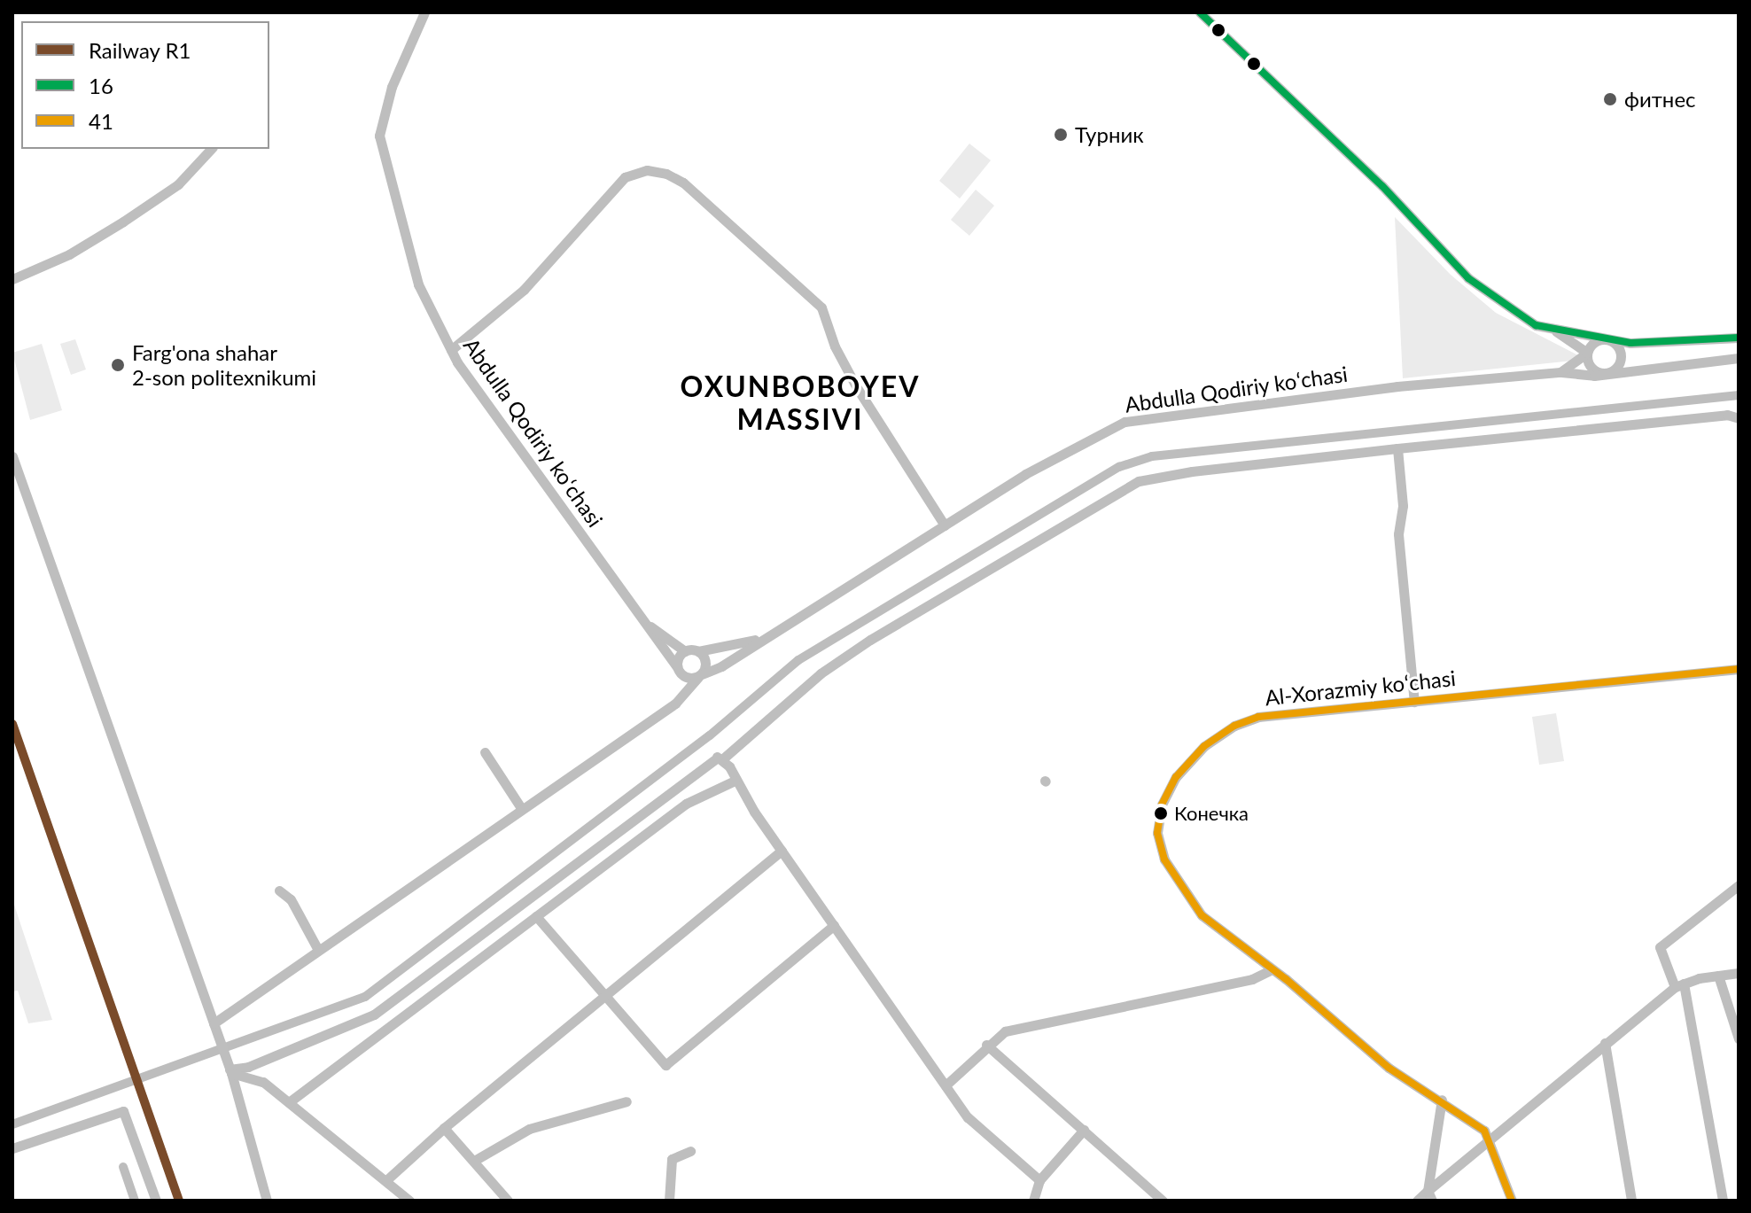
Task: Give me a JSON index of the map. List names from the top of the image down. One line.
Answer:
{"streets":{"street":["Abdulla Qodiriy koʻchasi","Al-Xorazmiy koʻchasi"]},"districts":["OXUNBOBOYEV MASSIVI"],"places":["фитнес","Турник","Farg'ona shahar 2-son politexnikumi","Конечка"],"lines":["transit line 16","transit line 41","rail line R1"],"legend":["Railway R1","16","41"]}
